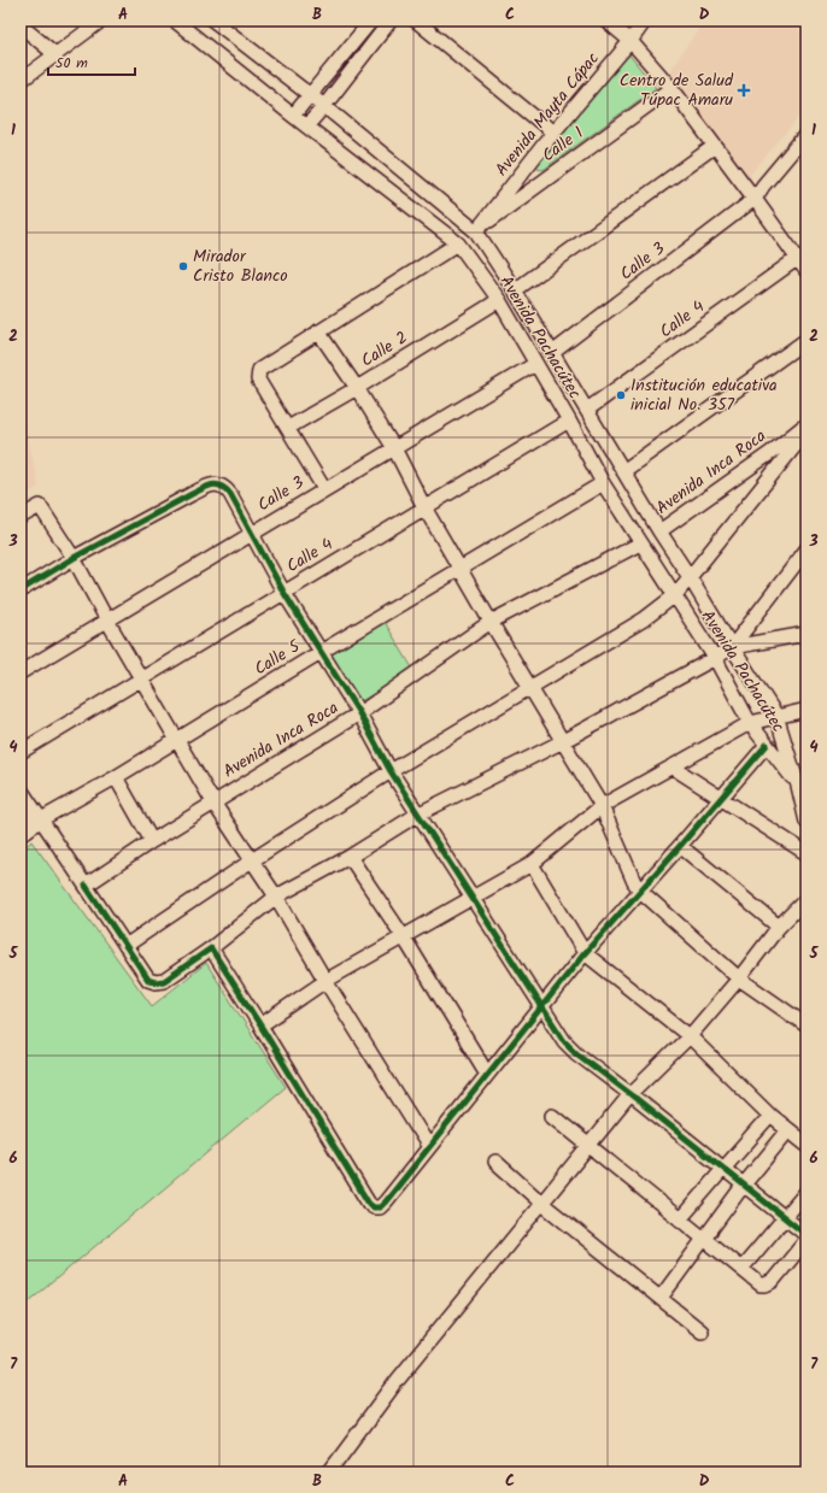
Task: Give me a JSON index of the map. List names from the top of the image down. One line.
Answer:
{"streets":{"street":["Avenida Mayta Cápac","Calle 1","Calle 3","Calle 4","Avenida Pachacútec","Calle 2","Avenida Inca Roca","Calle 5"]},"crossings":[["Avenida Mayta Cápac","Calle 1"],["Avenida Mayta Cápac","Avenida Pachacútec"],["Calle 1","Avenida Pachacútec"],["Calle 3","Avenida Pachacútec"],["Calle 4","Avenida Pachacútec"],["Avenida Pachacútec","Calle 2"],["Avenida Pachacútec","Avenida Inca Roca"],["Avenida Pachacútec","Calle 5"]],"places":{"health":["Centro de Salud Túpac Amaru"],"other":["Mirador Cristo Blanco","Institución educativa inicial No. 357"]},"scale_bar":"50 m","grid":{"columns":["A","B","C","D"],"rows":["1","2","3","4","5","6","7"]}}
